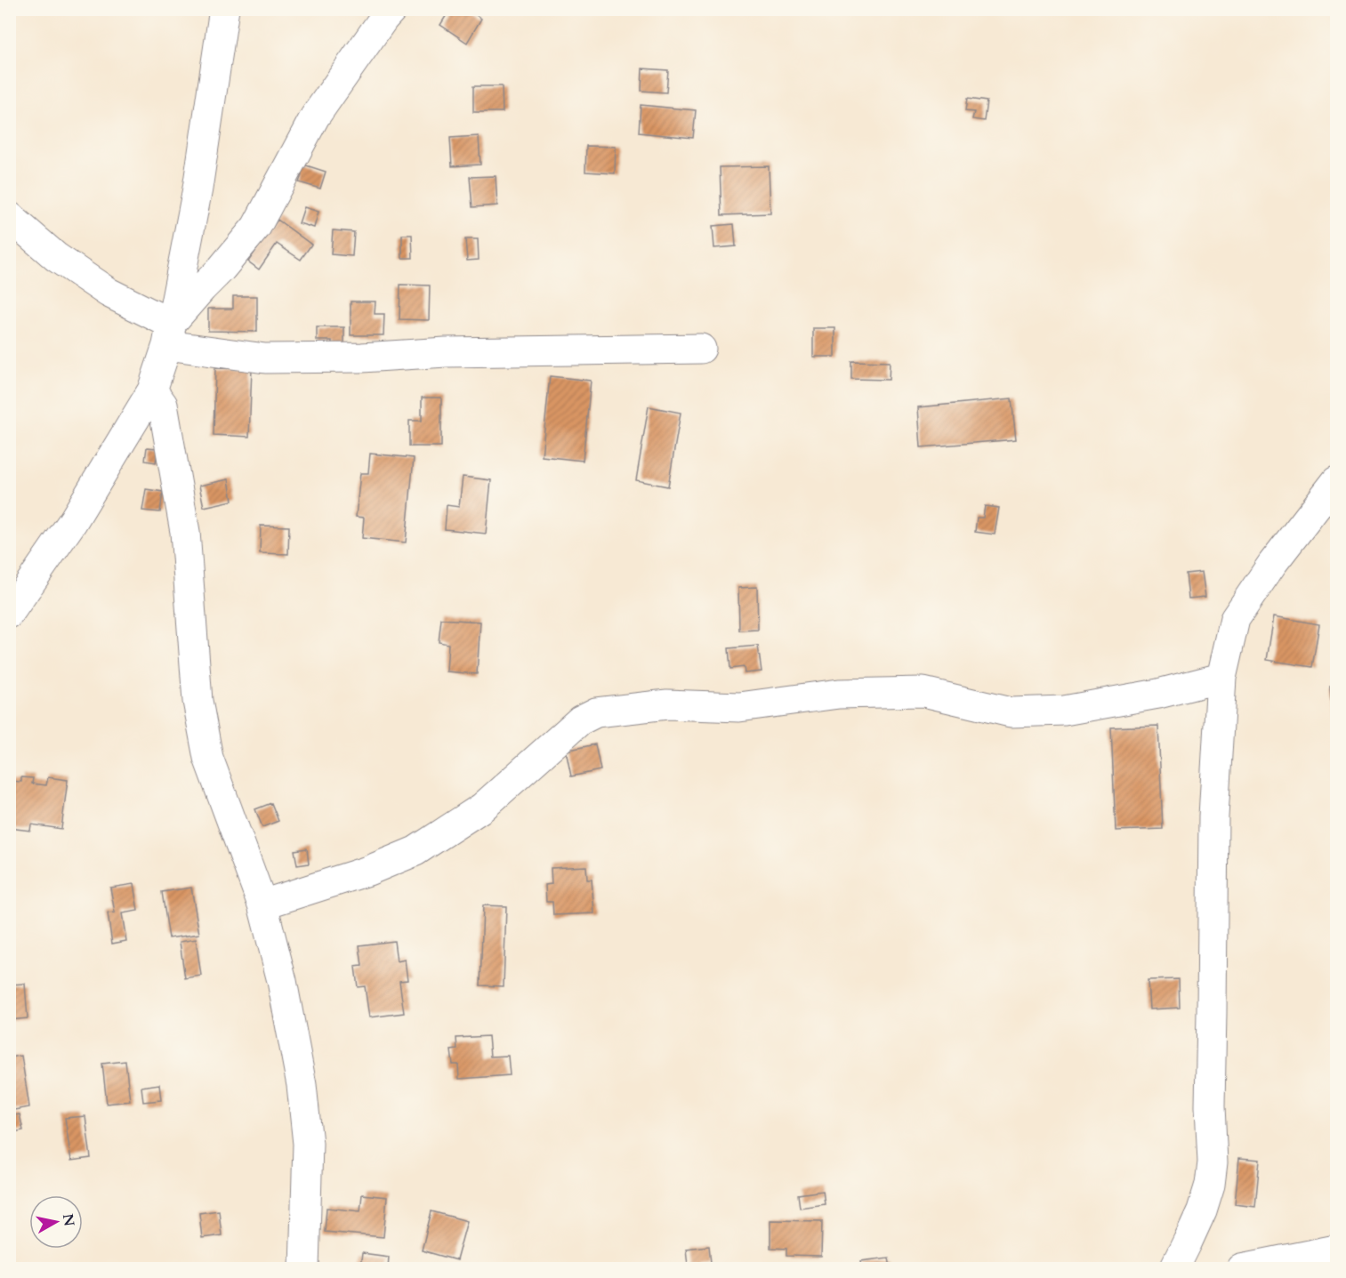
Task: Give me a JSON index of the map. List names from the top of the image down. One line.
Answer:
{"north":"right"}
